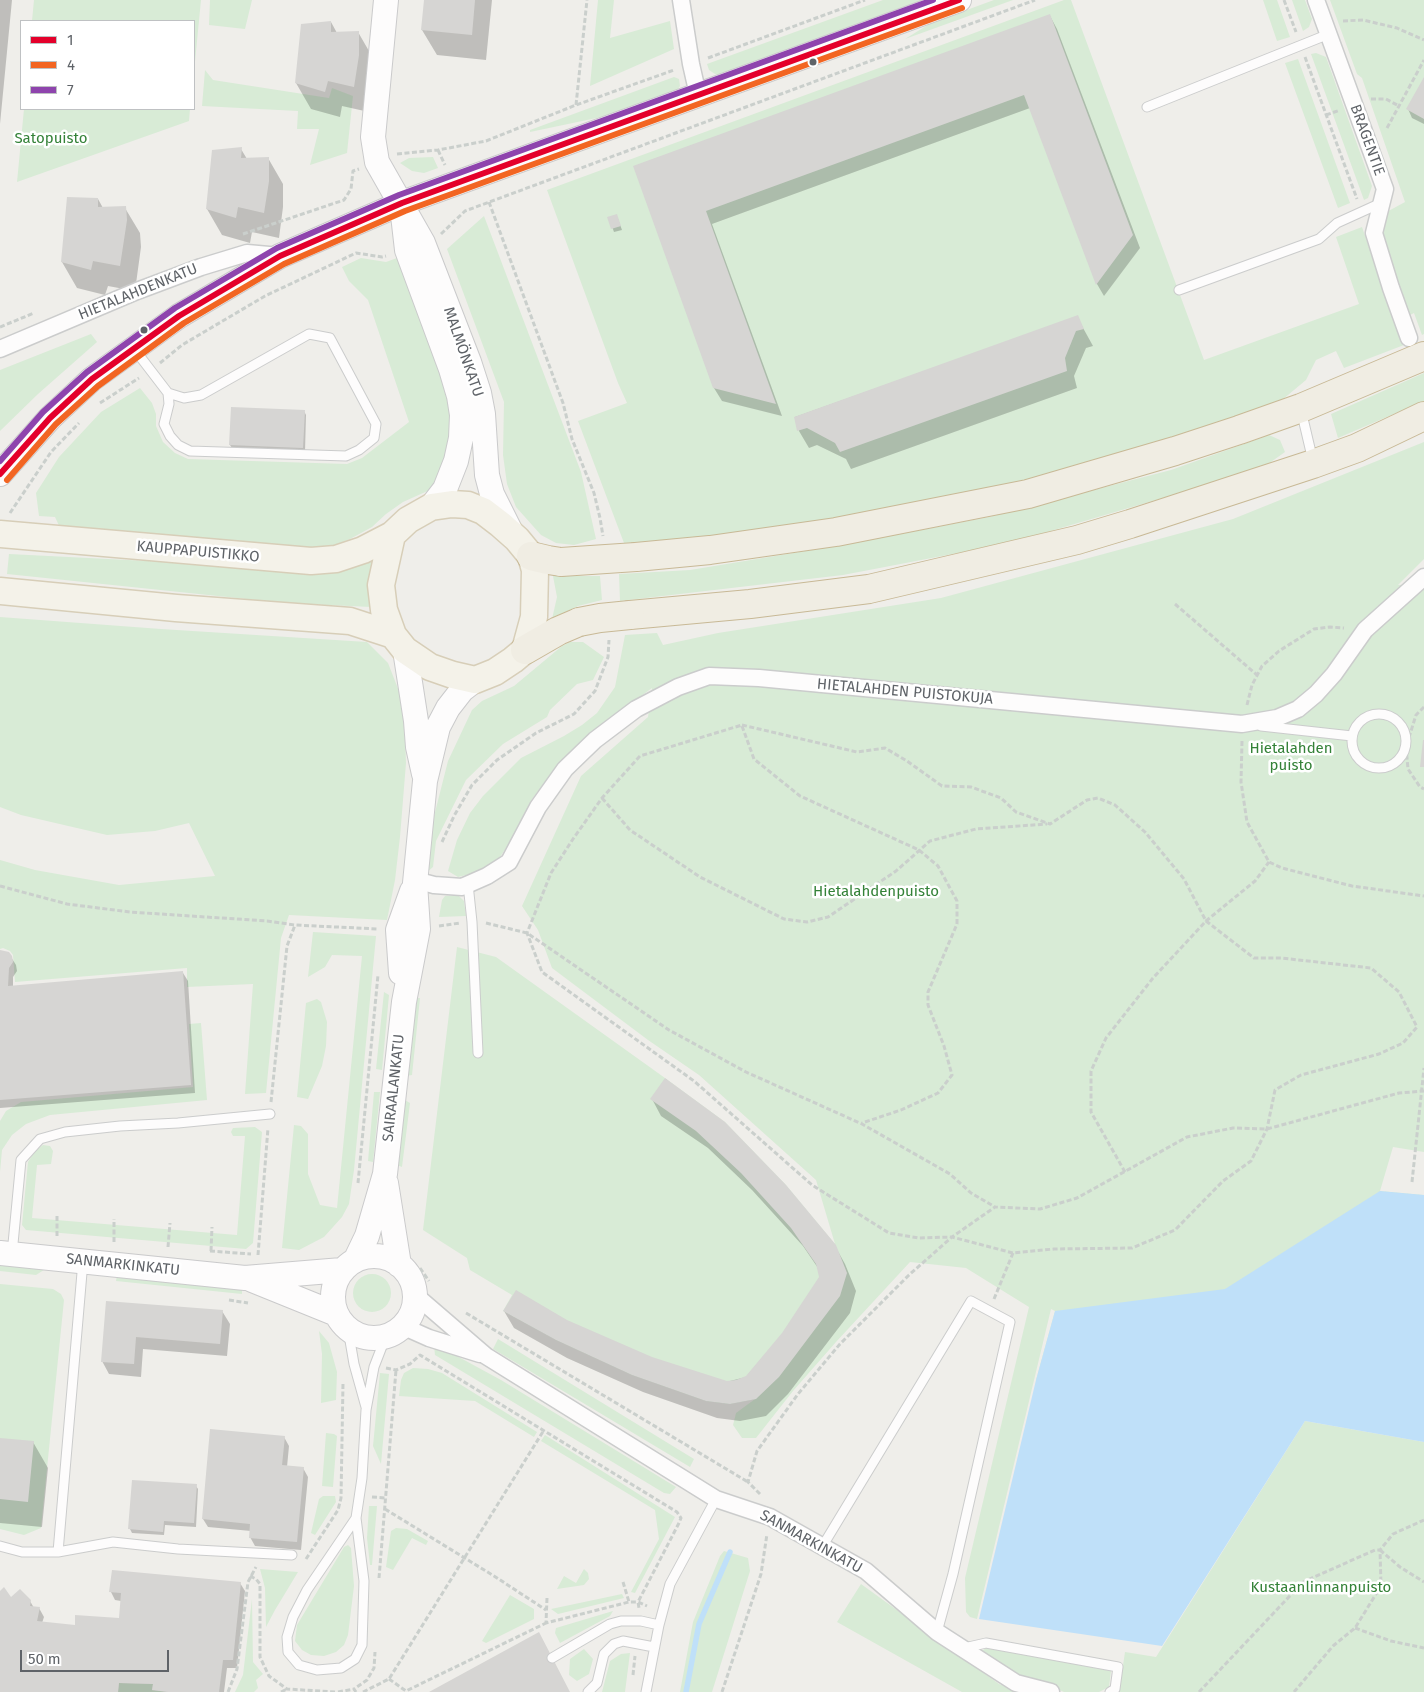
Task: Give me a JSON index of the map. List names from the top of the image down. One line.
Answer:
{"streets":{"main road":["MALMÖNKATU","KAUPPAPUISTIKKO","SAIRAALANKATU","SANMARKINKATU"],"street":["BRAGENTIE","HIETALAHDENKATU","HIETALAHDEN PUISTOKUJA"]},"crossings":[["MALMÖNKATU","KAUPPAPUISTIKKO"],["MALMÖNKATU","SAIRAALANKATU"],["KAUPPAPUISTIKKO","SAIRAALANKATU"],["HIETALAHDEN PUISTOKUJA","SAIRAALANKATU"],["SAIRAALANKATU","SANMARKINKATU"]],"parks":["Satopuisto","Hietalahden puisto","Hietalahdenpuisto","Kustaanlinnanpuisto"],"lines":["transit line 1","transit line 7","transit line 4"],"legend":["1","4","7"],"scale_bar":"50 m"}
